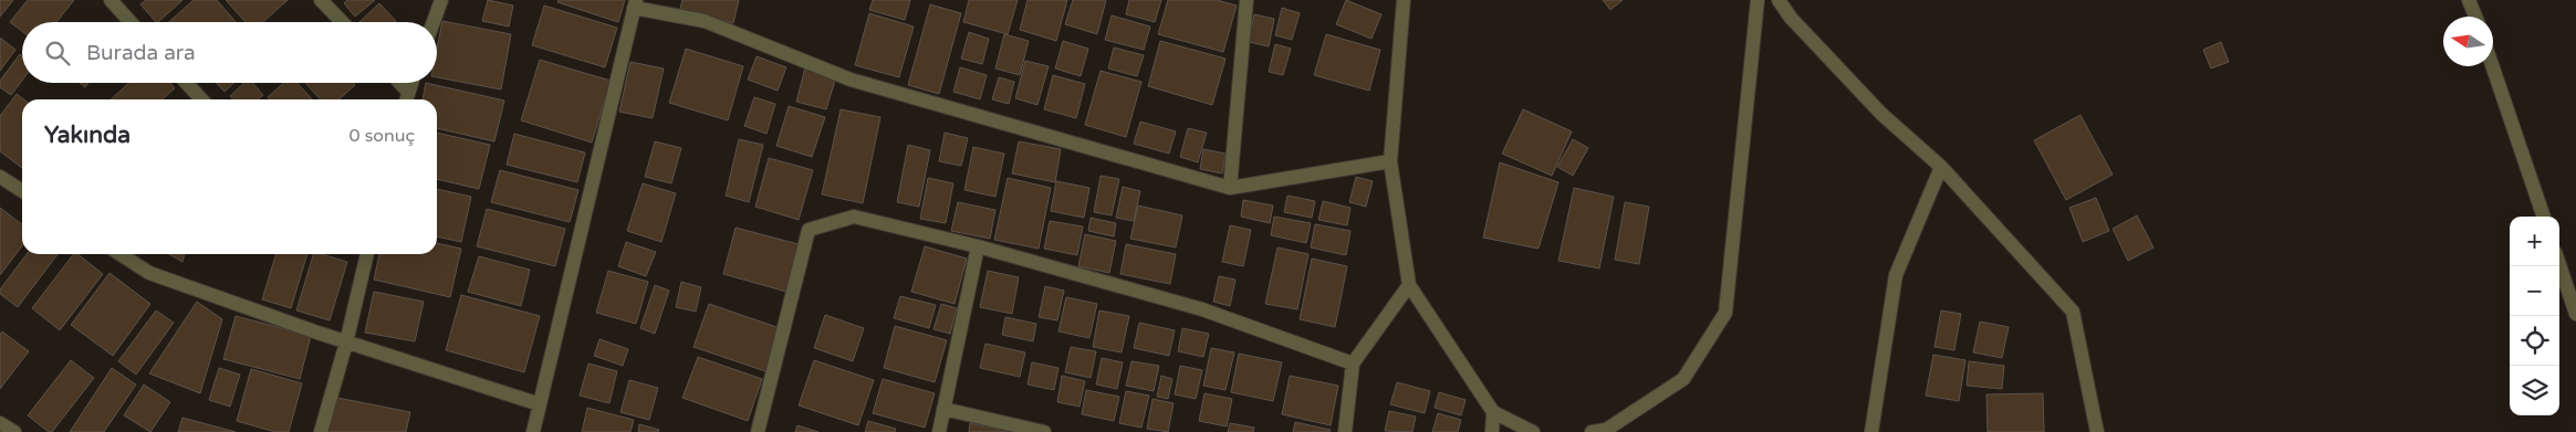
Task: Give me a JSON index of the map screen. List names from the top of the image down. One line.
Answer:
{"north":"left","page":{"search":"Burada ara","heading":["Yakında","0 sonuç"],"map_buttons":["+","−"]}}
